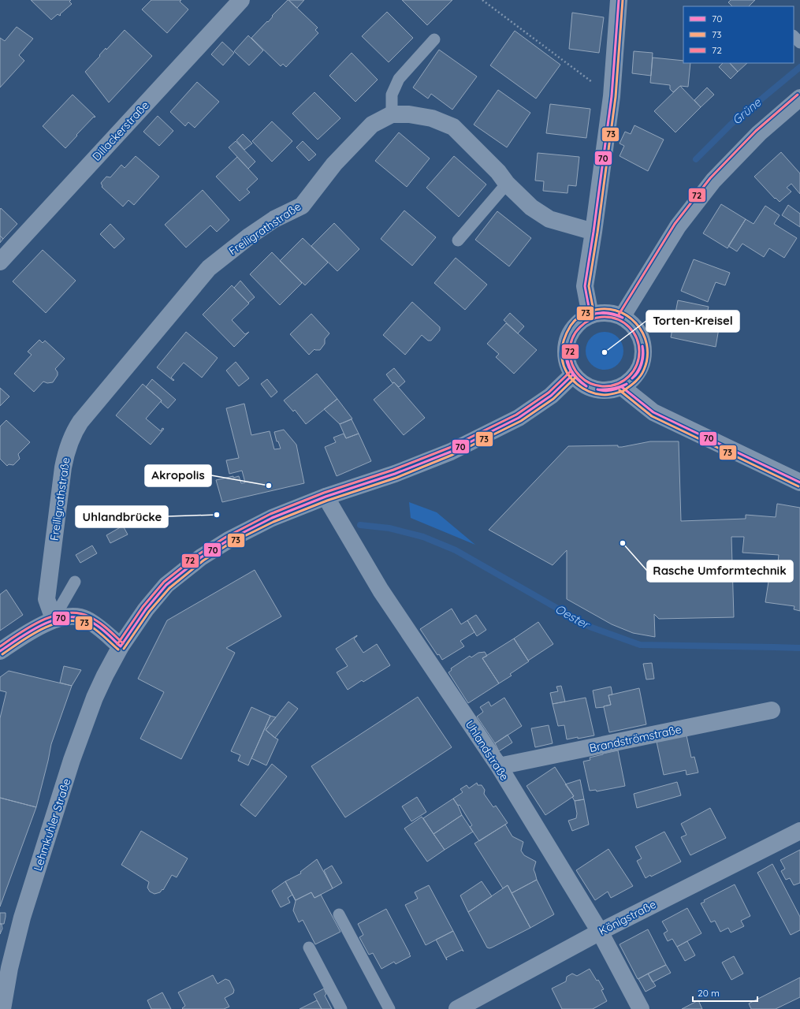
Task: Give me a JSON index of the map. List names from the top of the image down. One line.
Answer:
{"streets":{"street":["Dillackerstraße","Freiligrathstraße","Brandströmstraße","Uhlandstraße","Lehmkuhler Straße","Königstraße"]},"crossings":[["Brandströmstraße","Uhlandstraße"],["Uhlandstraße","Lehmkuhler Straße"],["Uhlandstraße","Königstraße"]],"water":["Grüne","Oester"],"places":["Torten-Kreisel","Akropolis","Uhlandbrücke","Rasche Umformtechnik"],"lines":["transit line 70","transit line 73","transit line 72"],"legend":["70","73","72"],"scale_bar":"20 m"}
